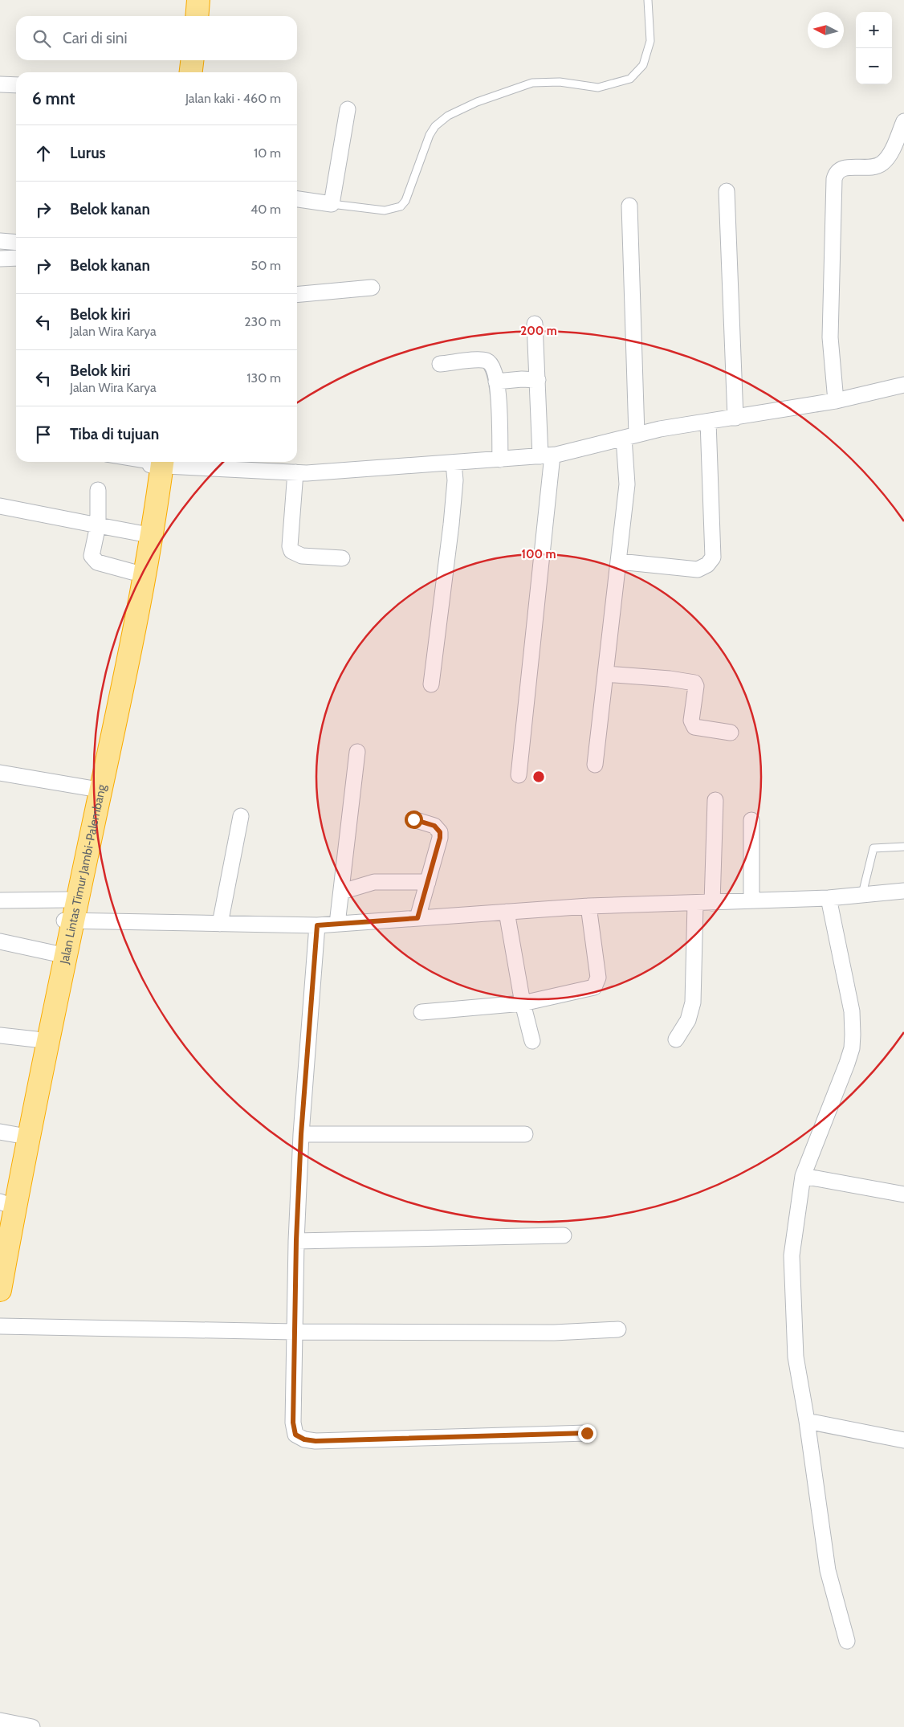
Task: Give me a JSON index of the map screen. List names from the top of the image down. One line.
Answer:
{"streets":{"highway":["Jalan Lintas Timur Jambi-Palembang"]},"north":"left","page":{"map_buttons":["+","−"],"search":"Cari di sini","heading":["6 mnt","Jalan kaki · 460 m"],"list":[["Lurus","10 m"],["Belok kanan","40 m"],["Belok kanan","50 m"],["Belok kiri","Jalan Wira Karya","230 m"],["Belok kiri","Jalan Wira Karya","130 m"],"Tiba di tujuan"]},"rings":["200 m","100 m"]}
